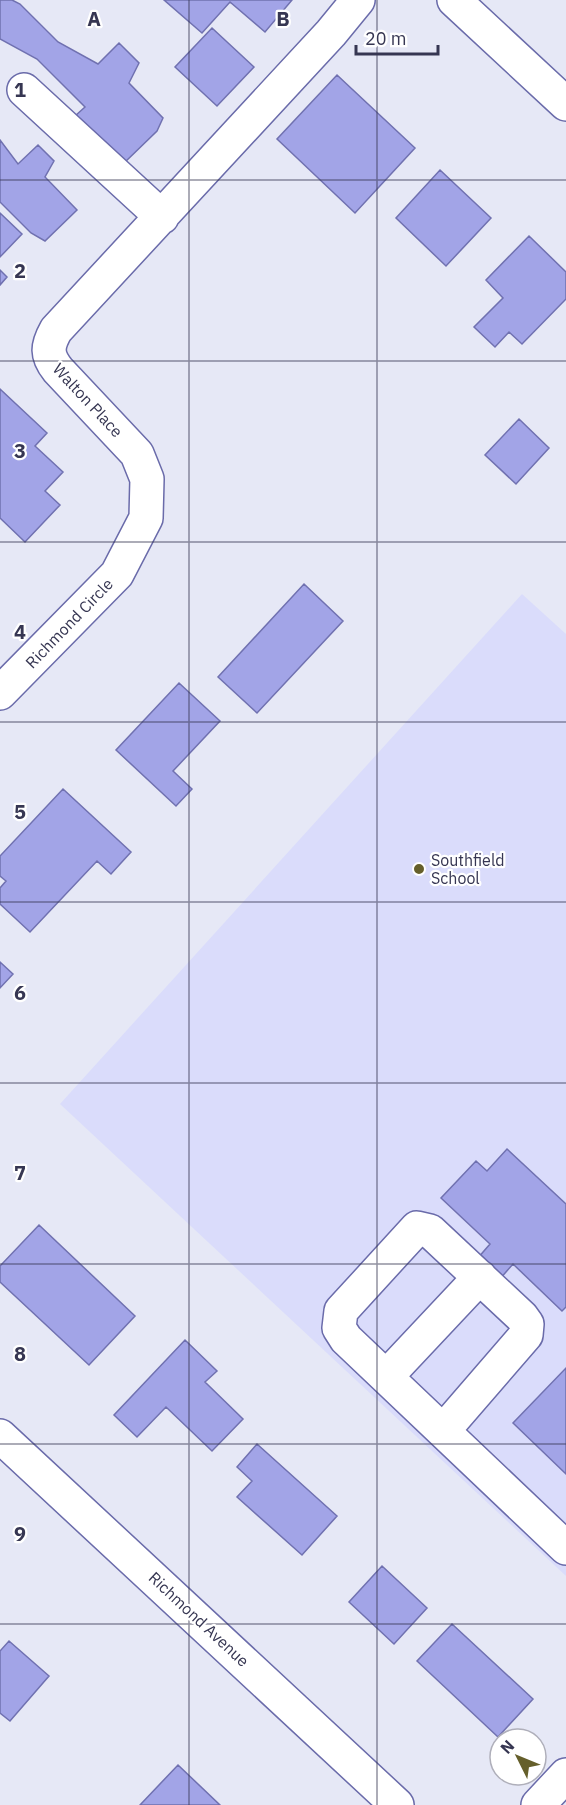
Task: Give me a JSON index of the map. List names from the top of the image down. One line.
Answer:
{"streets":{"street":["Walton Place","Richmond Circle","Richmond Avenue"]},"crossings":[["Walton Place","Richmond Circle"]],"places":["Southfield School"],"scale_bar":"20 m","north":"top left","grid":{"columns":["A","B"],"rows":["1","2","3","4","5","6","7","8","9"]}}
